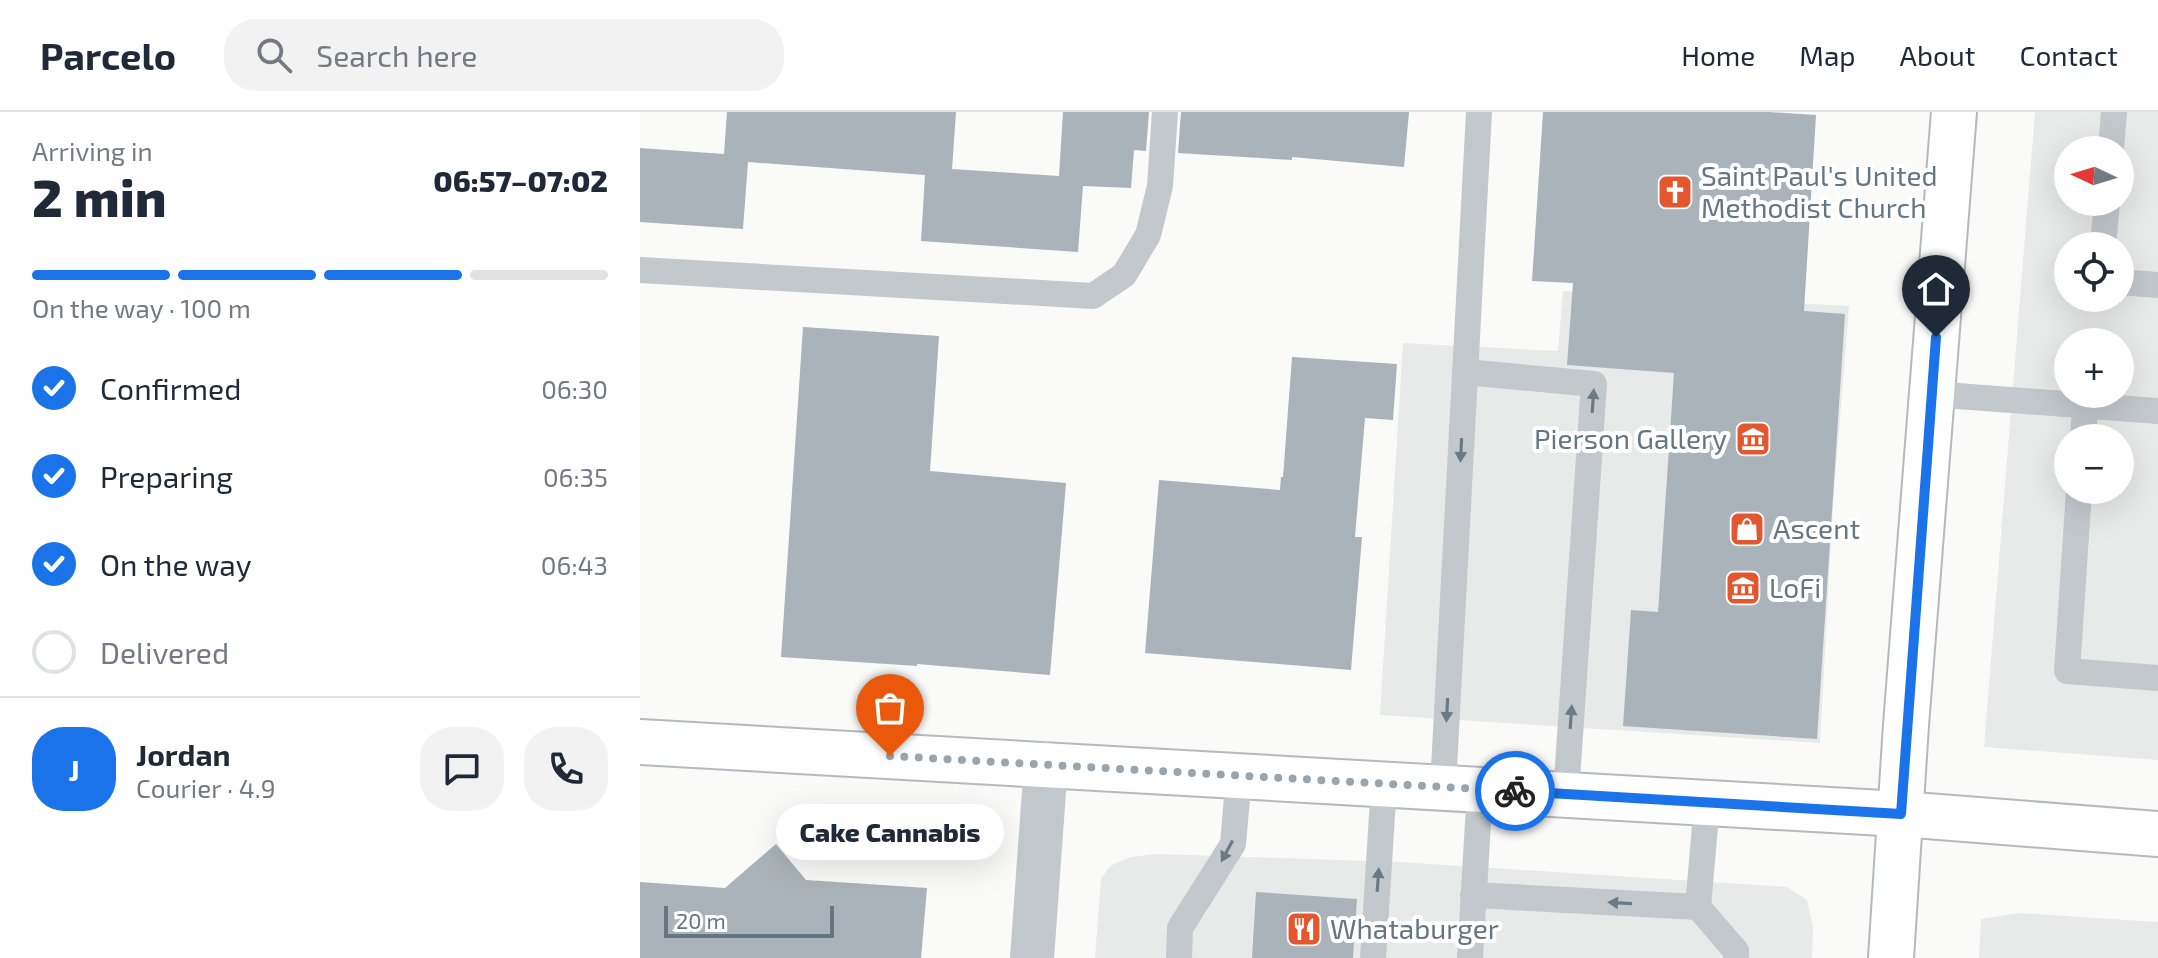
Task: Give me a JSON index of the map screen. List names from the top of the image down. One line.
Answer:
{"places":{"church":["Saint Paul's United Methodist Church"],"museum":["Pierson Gallery","LoFi"],"shop":["Ascent"],"other":["Cake Cannabis"],"restaurant":["Whataburger"]},"scale_bar":"20 m","north":"left","page":{"header":"Parcelo","search":"Search here","nav":["Home","Map","About","Contact"],"heading":["2 min","Arriving in","06:57–07:02"],"panel":["Jordan","Courier · 4.9"],"map_buttons":["+","−"],"bar":"On the way · 100 m","list":[["Confirmed","06:30"],["Preparing","06:35"],["On the way","06:43"],"Delivered"],"round":"J","bubble":"Cake Cannabis","scale":"20 m"}}
